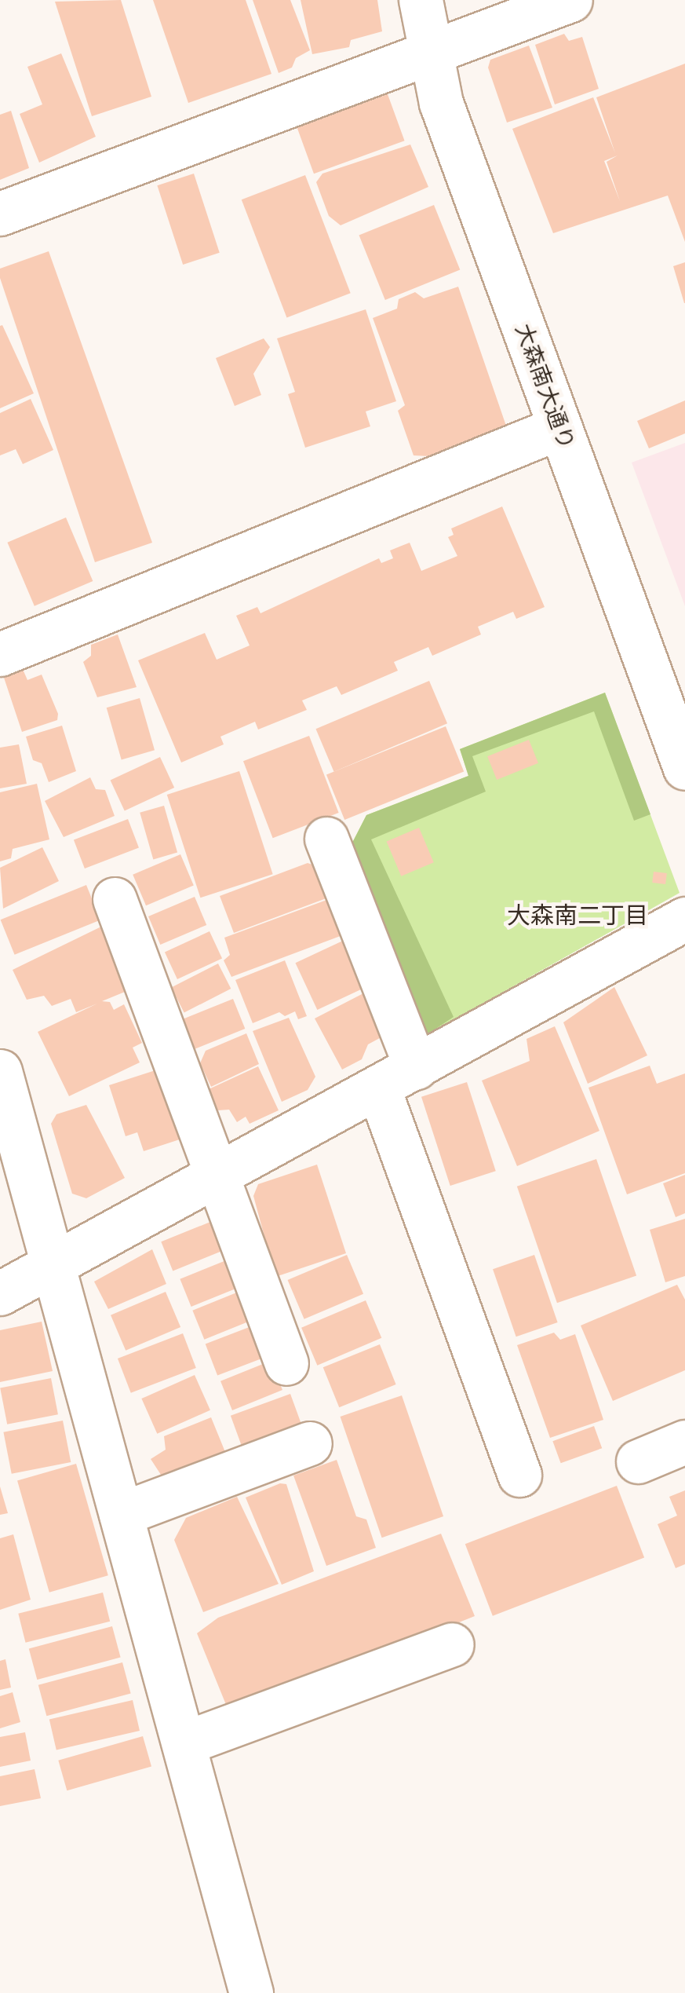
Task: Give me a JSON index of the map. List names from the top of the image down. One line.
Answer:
{"streets":{"street":["大森南大通り"]},"districts":["大森南二丁目"]}
